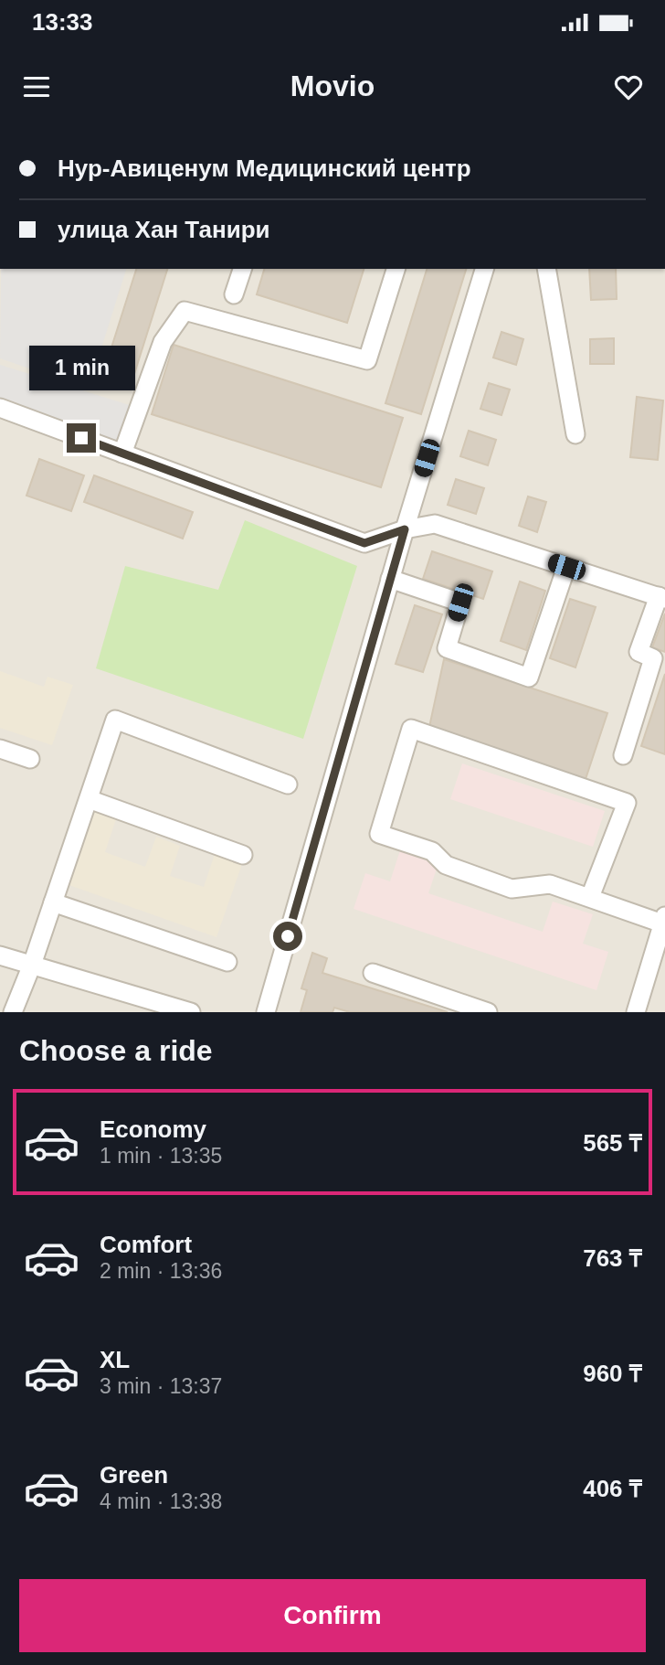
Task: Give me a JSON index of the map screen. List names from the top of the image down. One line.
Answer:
{"page":{"status":"13:33","header":"Movio","banner":["Нур-Авиценум Медицинский центр","улица Хан Танири"],"bubble":"1 min","heading":"Choose a ride","list":[{"name":"Economy","note":"1 min · 13:35","value":"565 ₸"},{"name":"Comfort","note":"2 min · 13:36","value":"763 ₸"},{"name":"XL","note":"3 min · 13:37","value":"960 ₸"},{"name":"Green","note":"4 min · 13:38","value":"406 ₸"}],"buttons":"Confirm"}}
